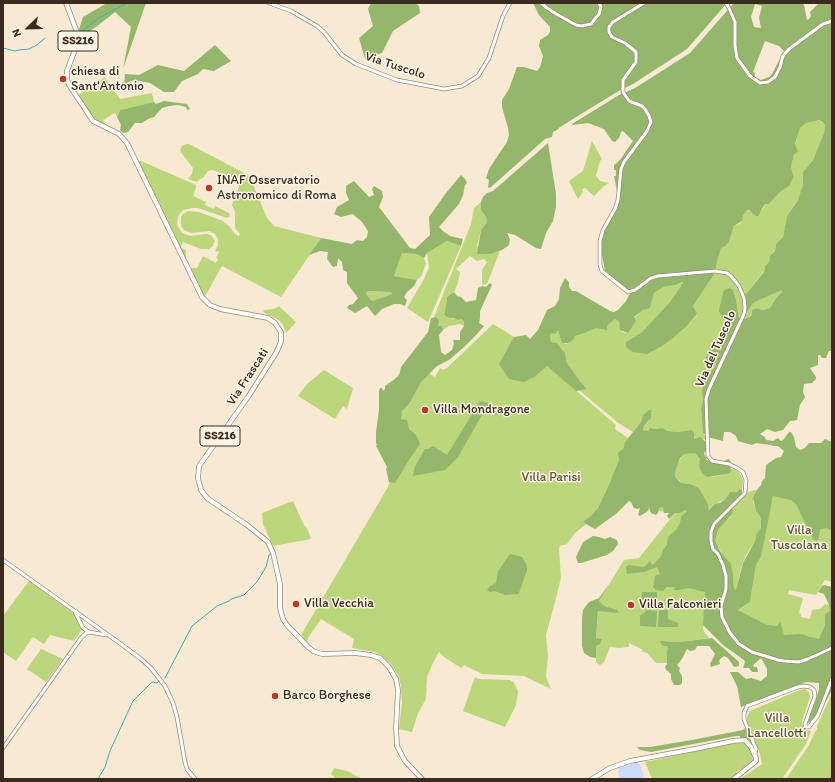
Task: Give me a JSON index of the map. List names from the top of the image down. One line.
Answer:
{"streets":{"main road":["SS216","Via Frascati"],"street":["Via Tuscolo","Via del Tuscolo"]},"parks":["Villa Parisi","Villa Tuscolana","Villa Lancellotti"],"places":["chiesa di Sant'Antonio","INAF Osservatorio Astronomico di Roma","Villa Mondragone","Villa Vecchia","Villa Falconieri","Barco Borghese"],"north":"bottom left"}
